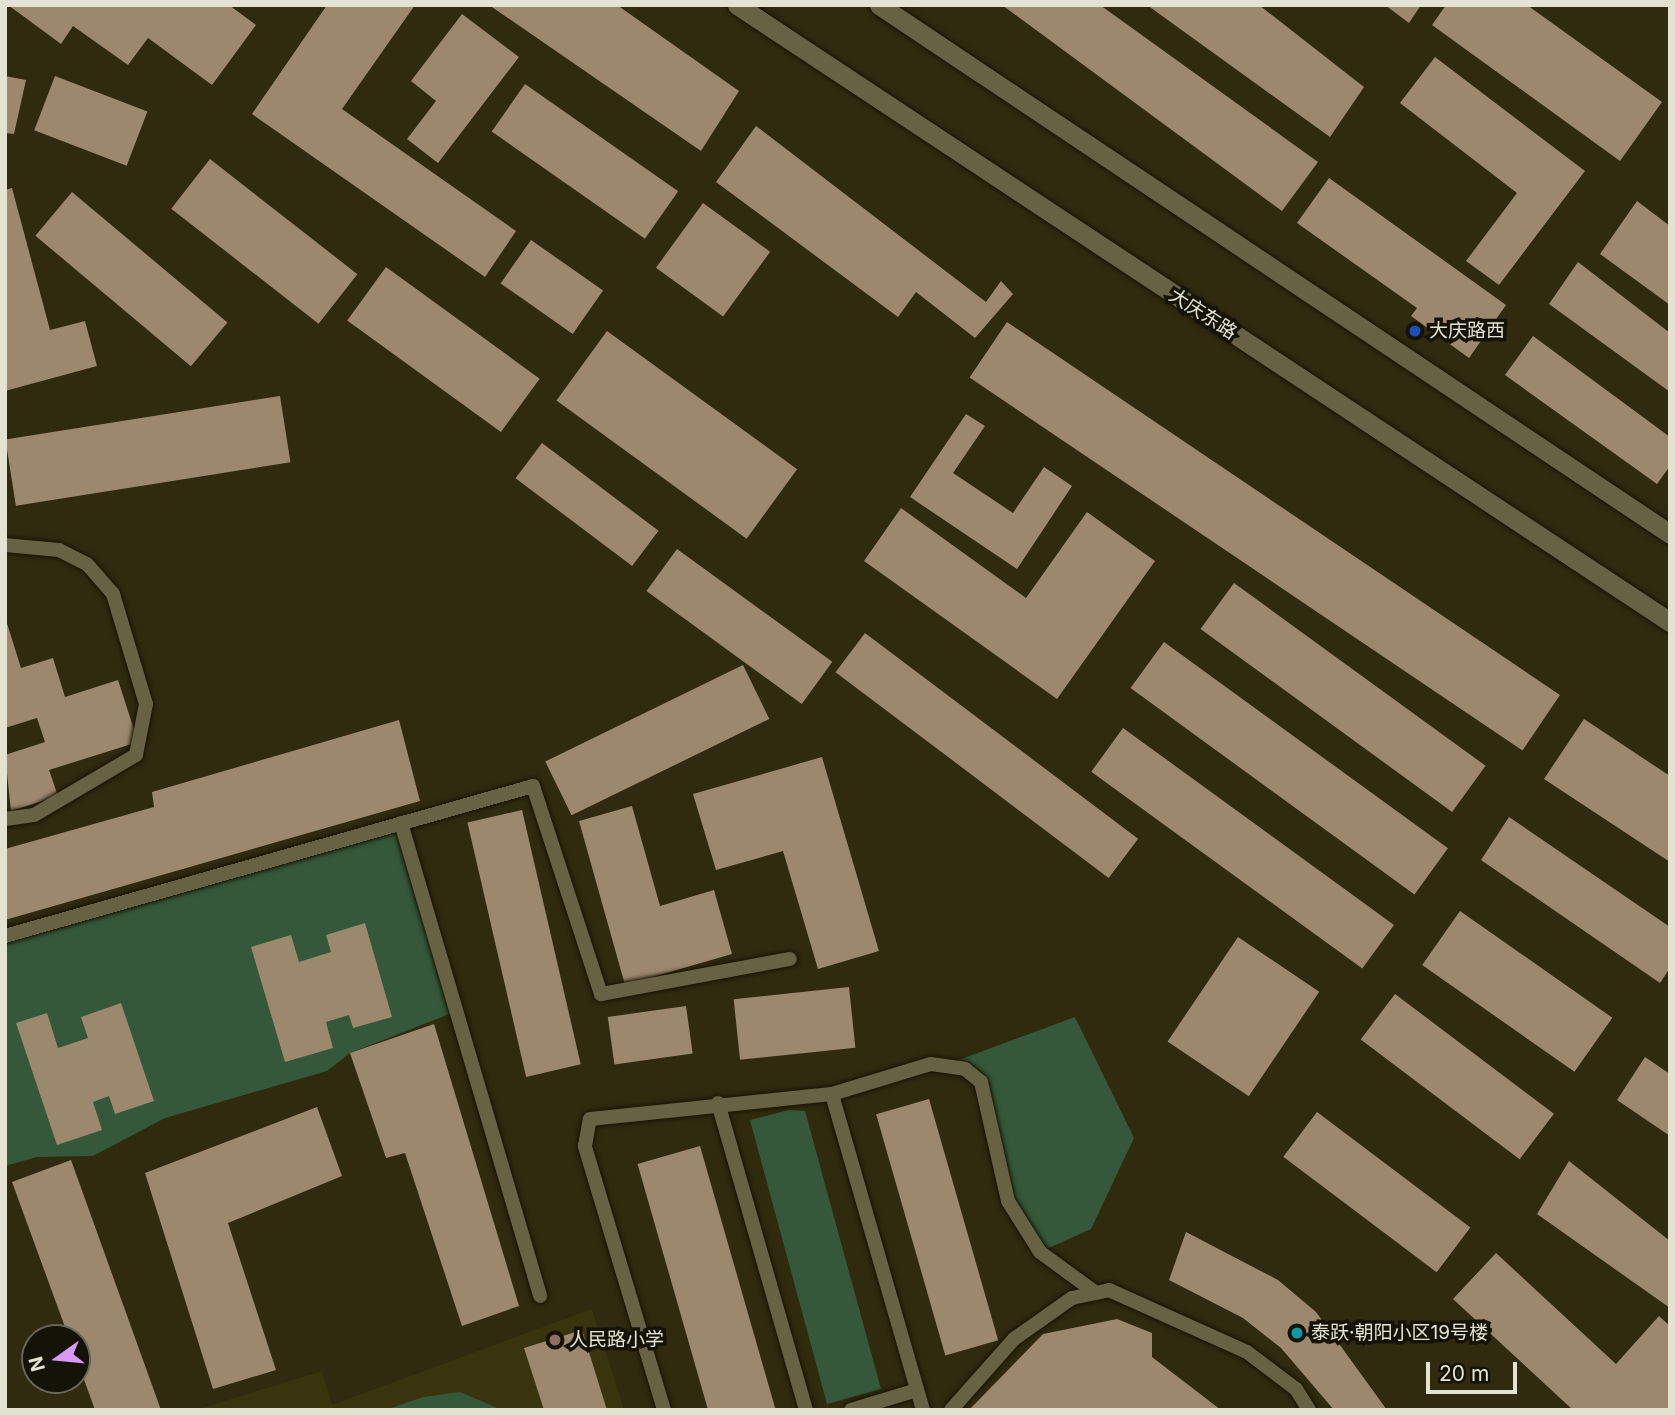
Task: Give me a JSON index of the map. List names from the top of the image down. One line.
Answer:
{"streets":{"main road":["大庆东路"]},"places":["大庆路西","泰跃·朝阳小区19号楼","人民路小学"],"scale_bar":"20 m","north":"left"}
